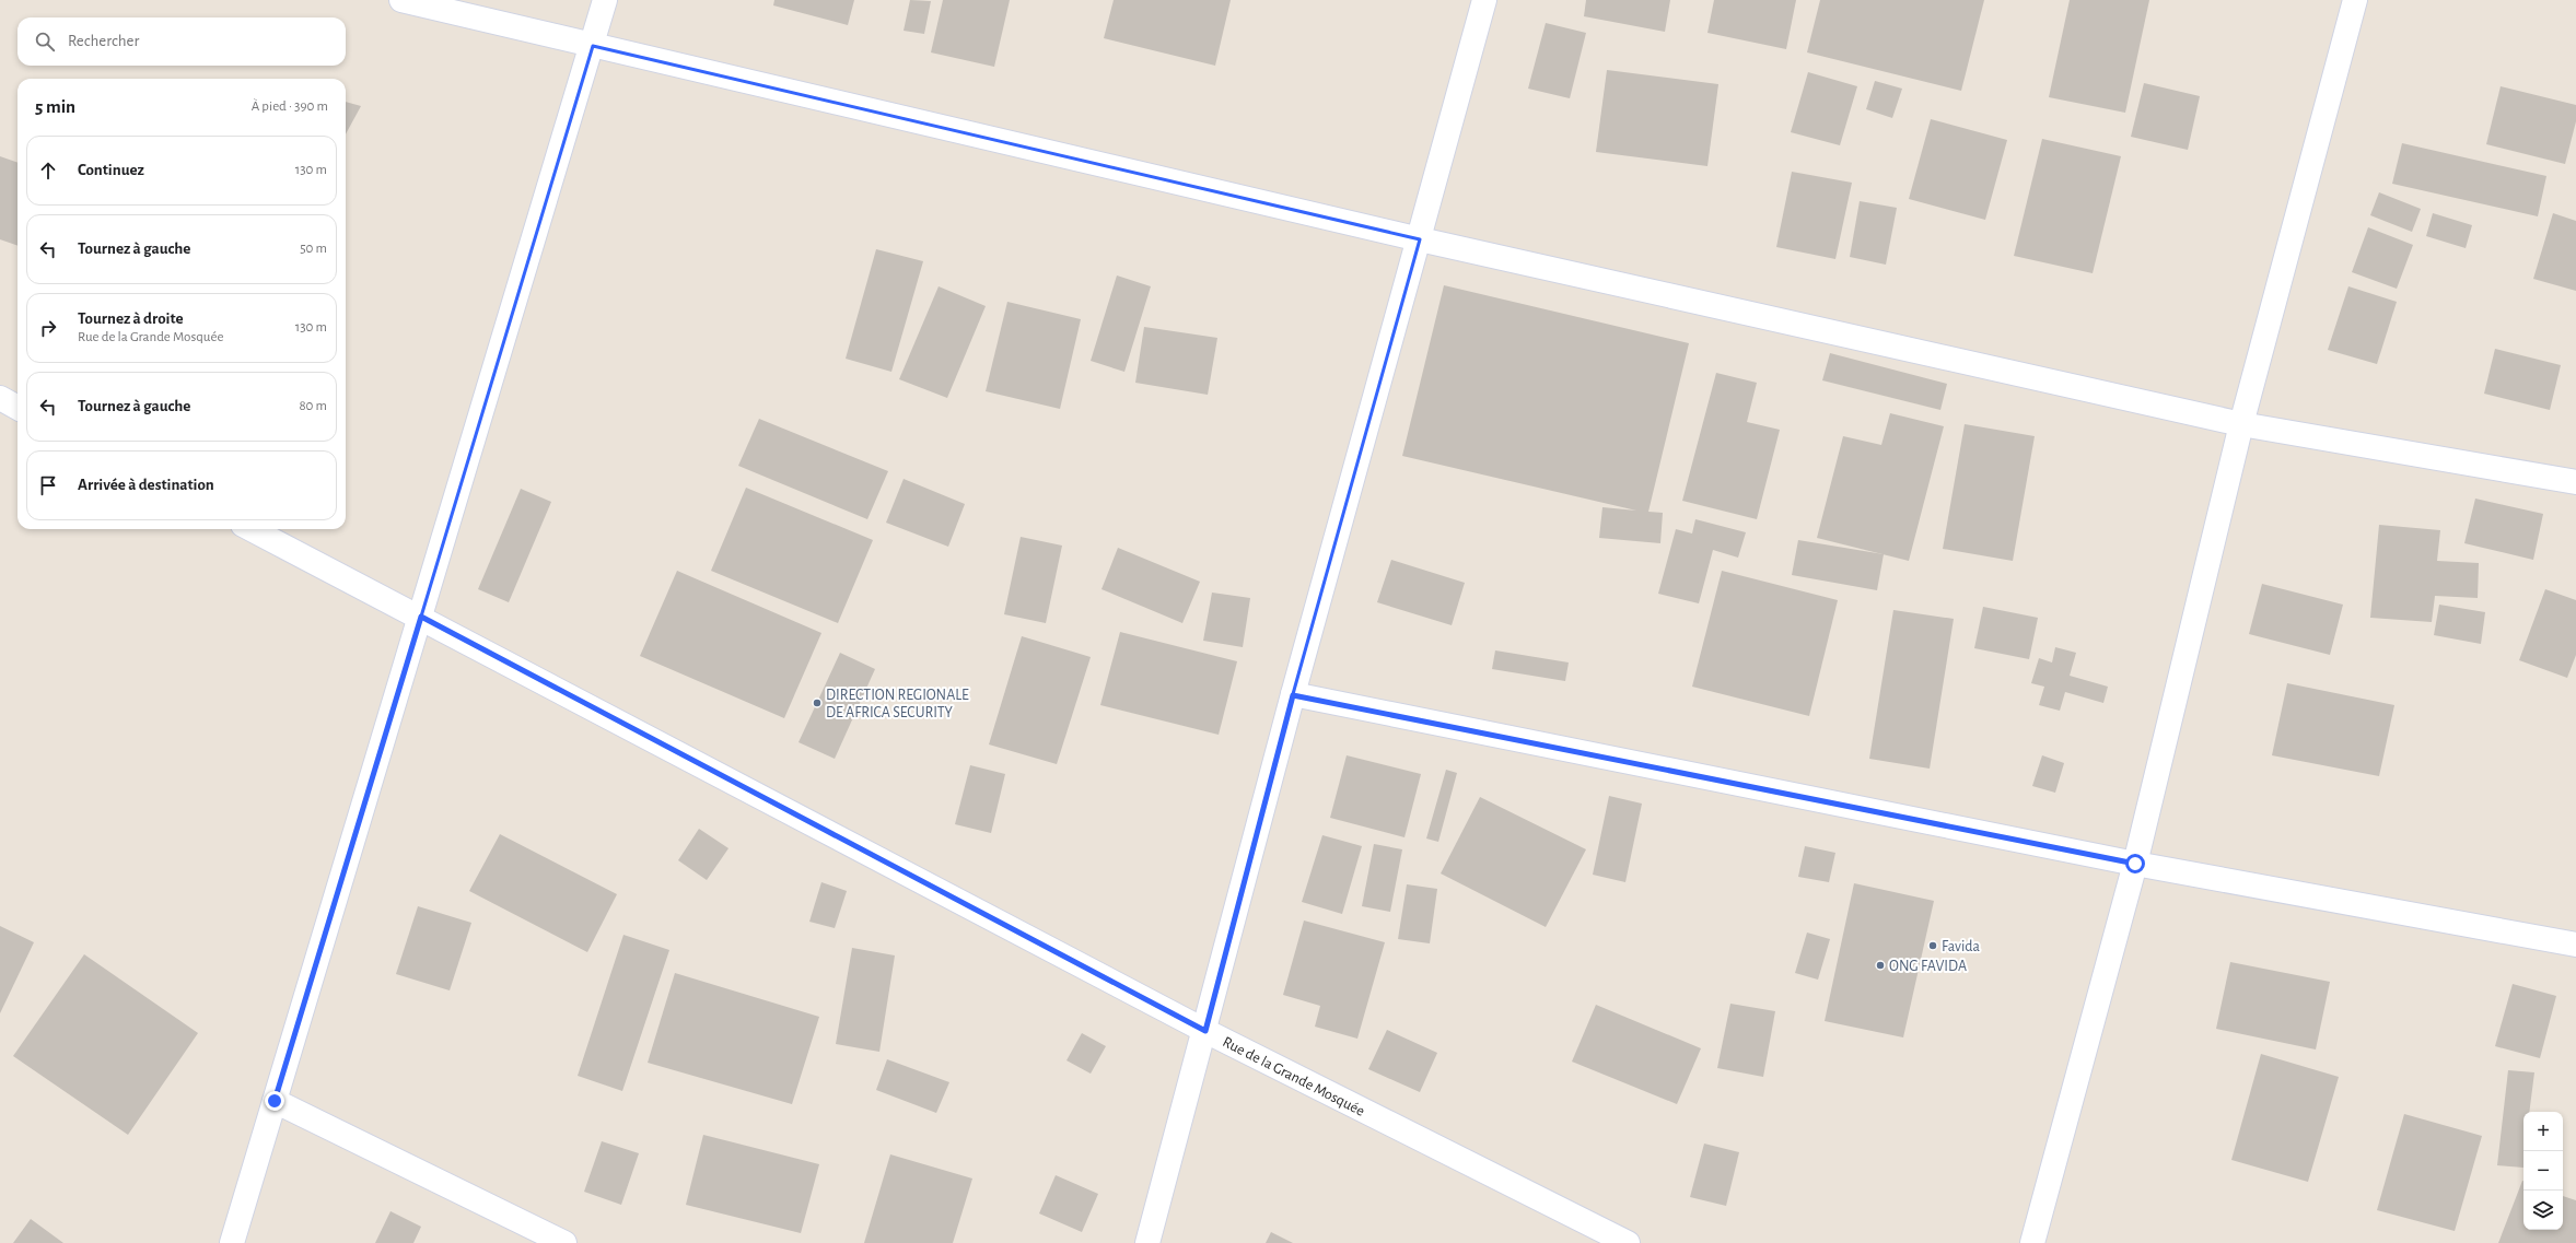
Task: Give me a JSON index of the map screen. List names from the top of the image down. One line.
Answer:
{"streets":{"street":["Rue de la Grande Mosquée"]},"places":["DIRECTION REGIONALE DE AFRICA SECURITY","Favida","ONG FAVIDA"],"page":{"search":"Rechercher","heading":["5 min","À pied · 390 m"],"list":[["Continuez","130 m"],["Tournez à gauche","50 m"],["Tournez à droite","Rue de la Grande Mosquée","130 m"],["Tournez à gauche","80 m"],"Arrivée à destination"],"map_buttons":["+","−"]}}
